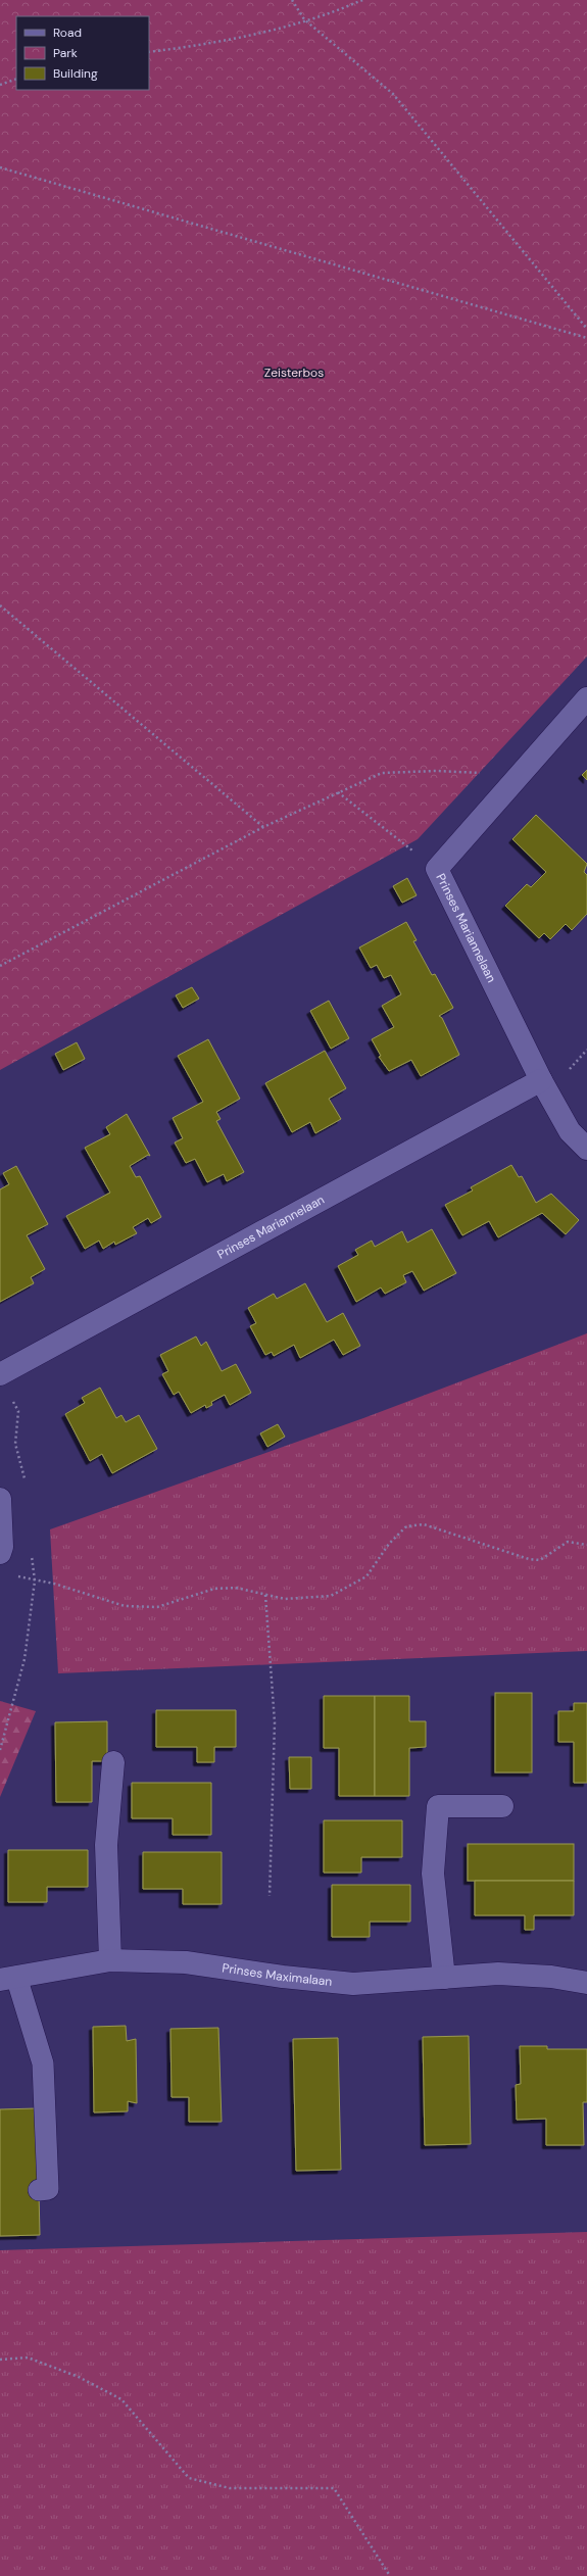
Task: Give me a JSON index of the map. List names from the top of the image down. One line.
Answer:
{"streets":{"street":["Prinses Mariannelaan","Prinses Maximalaan"]},"parks":["Zeisterbos"],"legend":["Road","Park","Building"]}
